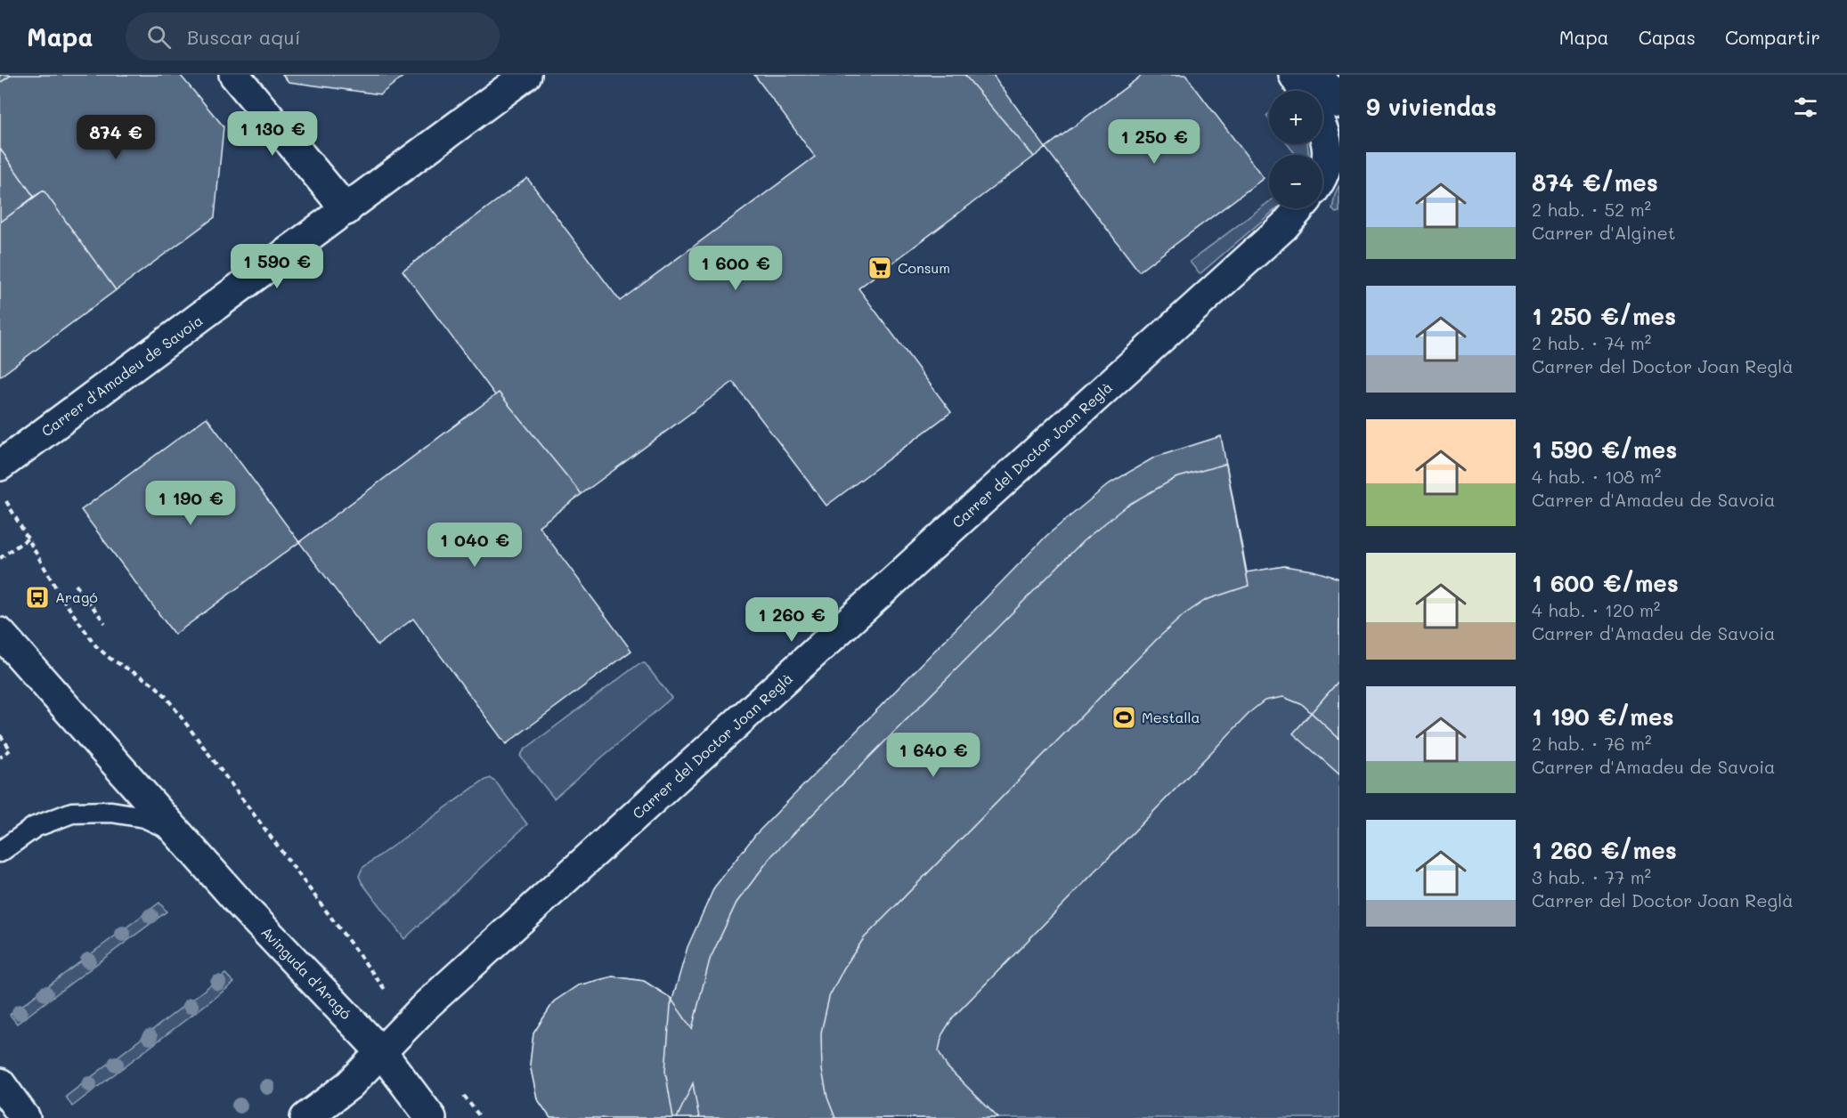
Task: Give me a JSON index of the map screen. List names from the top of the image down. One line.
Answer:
{"streets":{"street":["Carrer d'Amadeu de Savoia","Carrer del Doctor Joan Reglà","Avinguda d'Aragó"]},"crossings":[["Carrer del Doctor Joan Reglà","Avinguda d'Aragó"]],"places":{"supermarket":["Consum"],"bus stop":["Aragó"],"sports":["Mestalla"]},"page":{"header":"Mapa","search":"Buscar aquí","nav":["Mapa","Capas","Compartir"],"heading":"9 viviendas","map_buttons":["+","−"],"price":["1 130 €","874 €","1 250 €","1 590 €","1 600 €","1 190 €","1 040 €","1 260 €","1 640 €"],"list":[{"name":"874 €/mes","note":"2 hab. · 52 m² · Carrer d'Alginet"},{"name":"1 250 €/mes","note":"2 hab. · 74 m² · Carrer del Doctor Joan Reglà"},{"name":"1 590 €/mes","note":"4 hab. · 108 m² · Carrer d'Amadeu de Savoia"},{"name":"1 600 €/mes","note":"4 hab. · 120 m² · Carrer d'Amadeu de Savoia"},{"name":"1 190 €/mes","note":"2 hab. · 76 m² · Carrer d'Amadeu de Savoia"},{"name":"1 260 €/mes","note":"3 hab. · 77 m² · Carrer del Doctor Joan Reglà"}]}}
